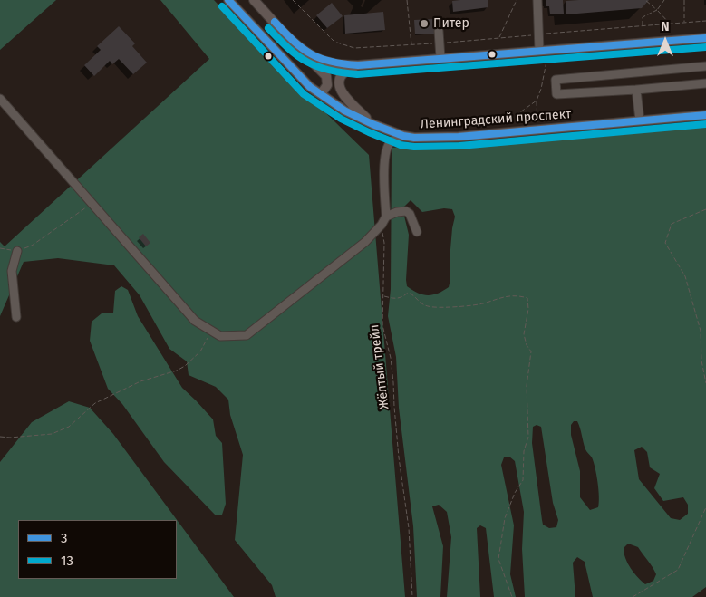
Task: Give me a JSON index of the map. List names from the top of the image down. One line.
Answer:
{"streets":{"main road":["Ленинградский проспект"],"path":["Жёлтый трейл"]},"places":["Питер"],"lines":["transit line 3","transit line 13"],"legend":["3","13"],"north":"top"}
